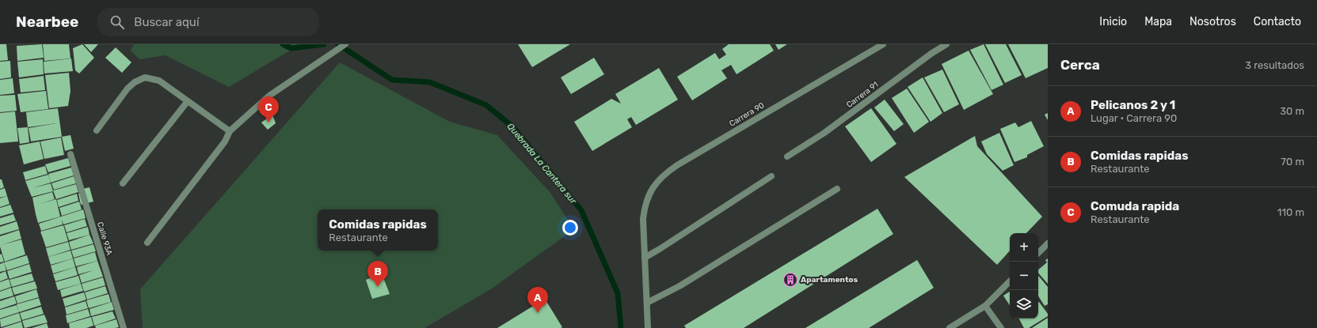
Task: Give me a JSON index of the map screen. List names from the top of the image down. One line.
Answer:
{"streets":{"street":["Carrera 91","Carrera 90","Calle 93A"]},"water":["Quebrada La Cantera sur"],"places":{"building":["Apartamentos"]},"page":{"header":"Nearbee","search":"Buscar aquí","nav":["Inicio","Mapa","Nosotros","Contacto"],"heading":["Cerca","3 resultados"],"list":[{"mark":"A","name":"Pelicanos 2 y 1","note":"Lugar · Carrera 90","value":"30 m"},{"mark":"B","name":"Comidas rapidas","note":"Restaurante","value":"70 m"},{"mark":"C","name":"Comuda rapida","note":"Restaurante","value":"110 m"}],"pins":["C","B","A"],"popup":["Comidas rapidas","Restaurante"],"map_buttons":["+","−"]}}
